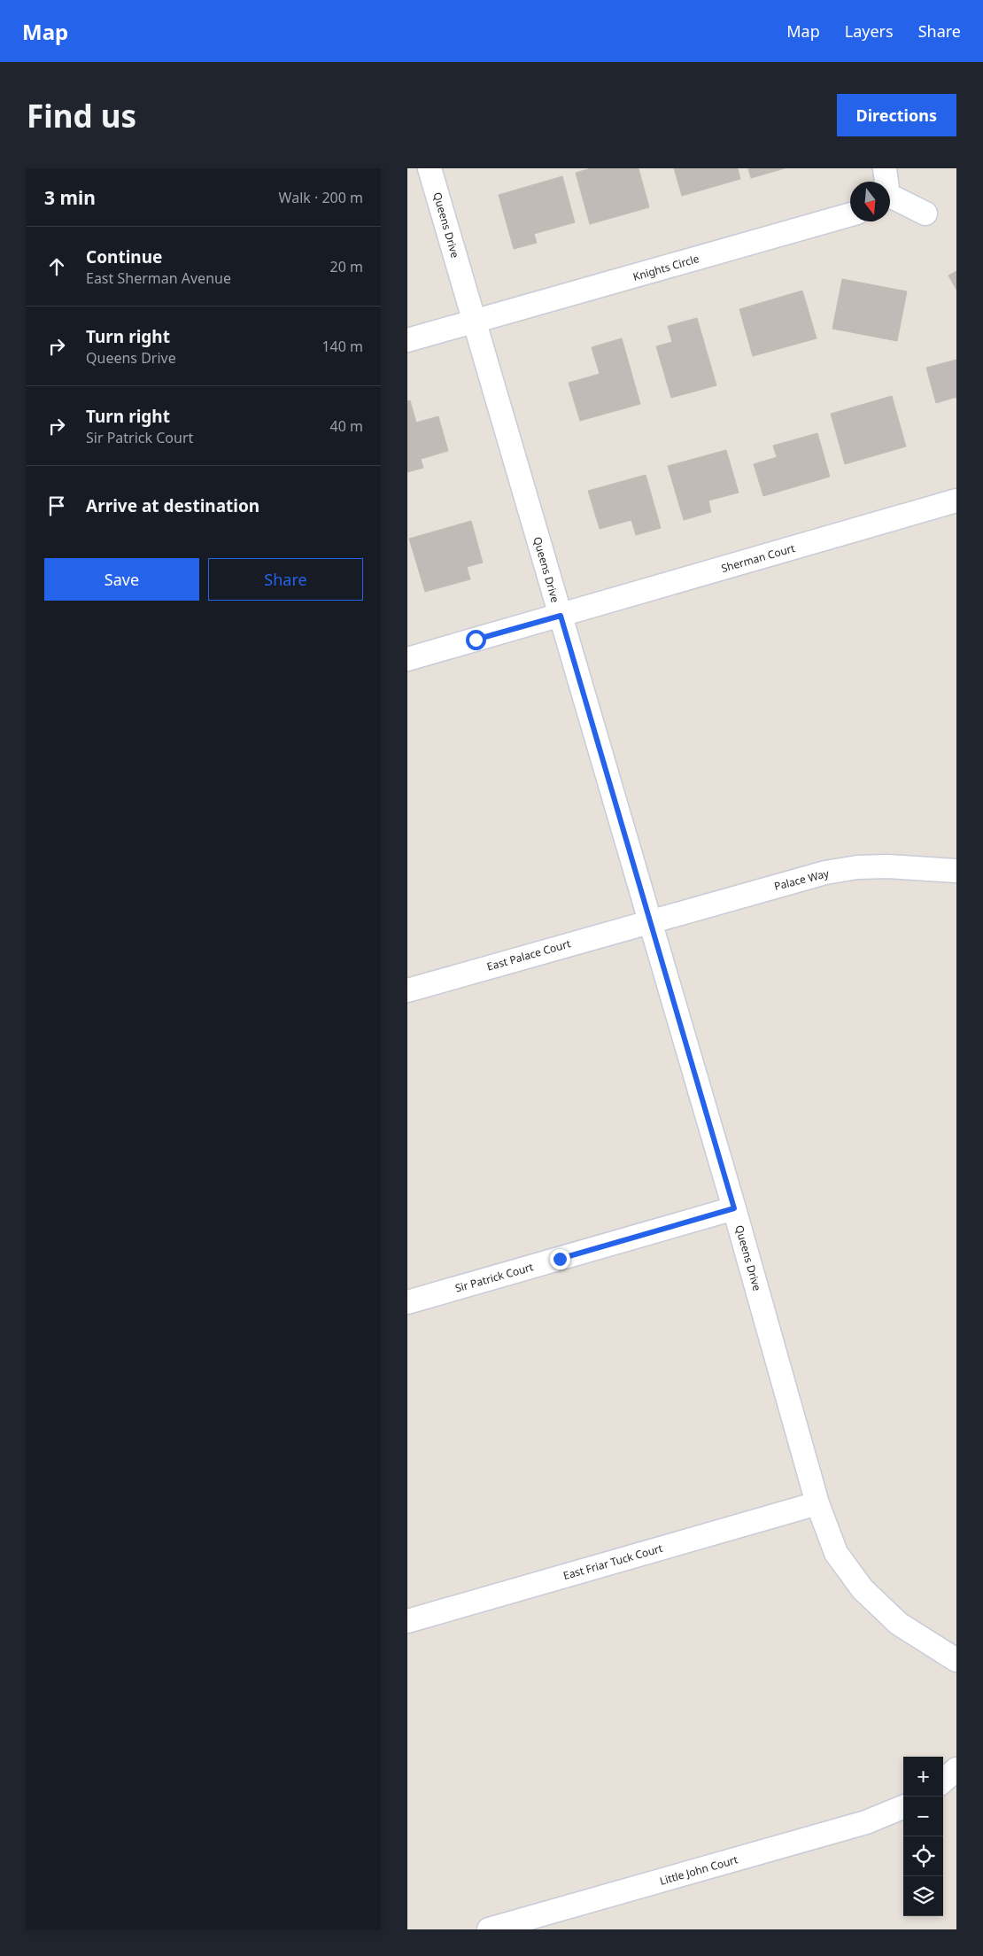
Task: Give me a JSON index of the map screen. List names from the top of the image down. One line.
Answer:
{"streets":{"street":["Queens Drive","Knights Circle","Sherman Court","Palace Way","East Palace Court","Sir Patrick Court","East Friar Tuck Court","Little John Court"]},"crossings":[["Queens Drive","Knights Circle"],["Queens Drive","Sherman Court"],["Queens Drive","Palace Way"],["Queens Drive","East Palace Court"],["Queens Drive","Sir Patrick Court"],["Queens Drive","East Friar Tuck Court"],["Palace Way","East Palace Court"]],"north":"bottom","page":{"header":"Map","nav":["Map","Layers","Share"],"buttons":["Directions",["Save","Share"]],"title":"Find us","heading":["3 min","Walk · 200 m"],"list":[["Continue","East Sherman Avenue","20 m"],["Turn right","Queens Drive","140 m"],["Turn right","Sir Patrick Court","40 m"],"Arrive at destination"],"map_buttons":["+","−"]}}
